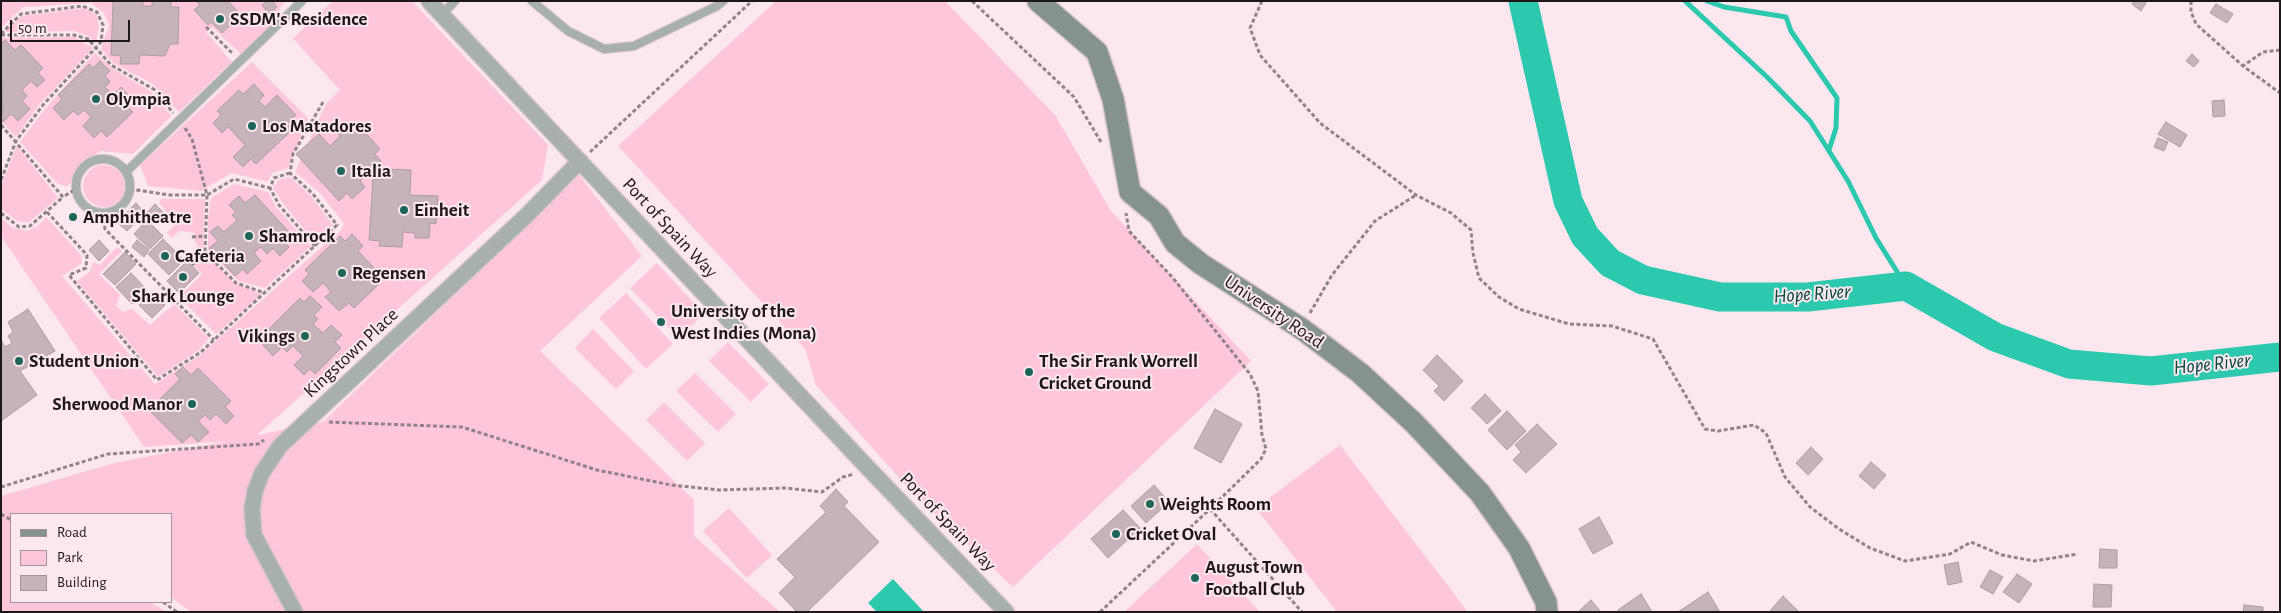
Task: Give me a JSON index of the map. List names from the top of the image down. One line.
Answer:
{"streets":{"street":["Port of Spain Way","University Road","Kingstown Place"]},"crossings":[["Port of Spain Way","Kingstown Place"]],"water":["Hope River"],"places":["SSDM's Residence","Olympia","Los Matadores","Italia","Einheit","Amphitheatre","Shamrock","Cafeteria","Regensen","Shark Lounge","University of the West Indies (Mona)","Vikings","Student Union","The Sir Frank Worrell Cricket Ground","Sherwood Manor","Weights Room","Cricket Oval","August Town Football Club"],"legend":["Road","Park","Building"],"scale_bar":"50 m"}
